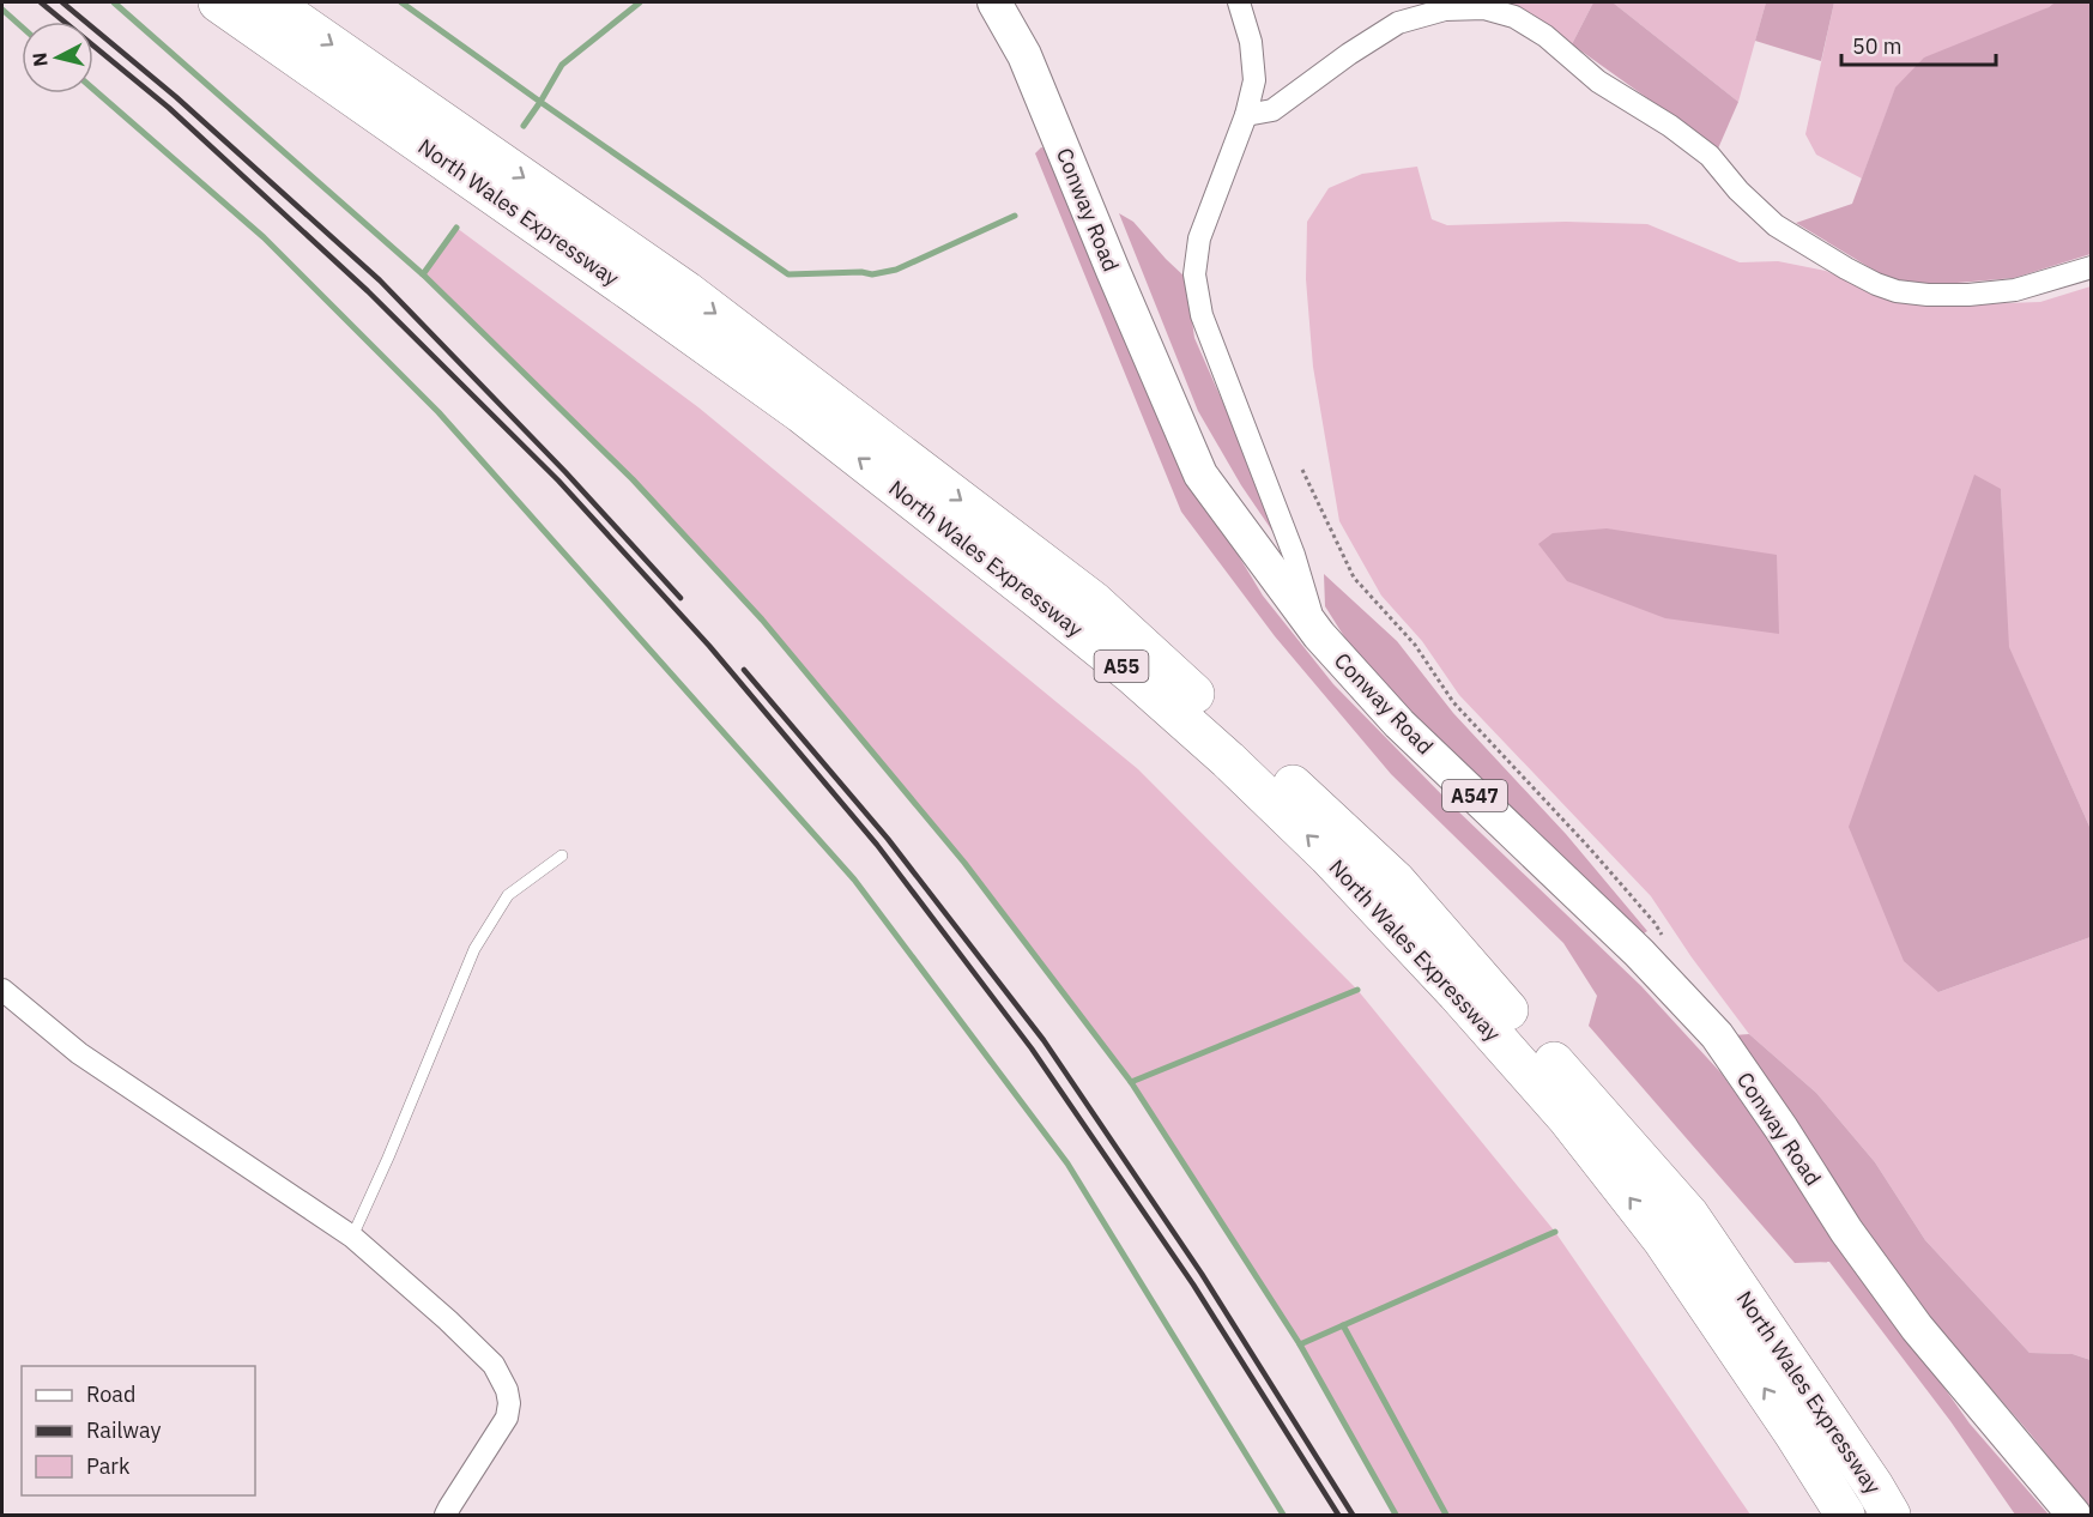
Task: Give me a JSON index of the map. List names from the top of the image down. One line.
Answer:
{"streets":{"highway":["North Wales Expressway","A55"],"main road":["Conway Road","A547"]},"legend":["Road","Railway","Park"],"scale_bar":"50 m","north":"left"}
